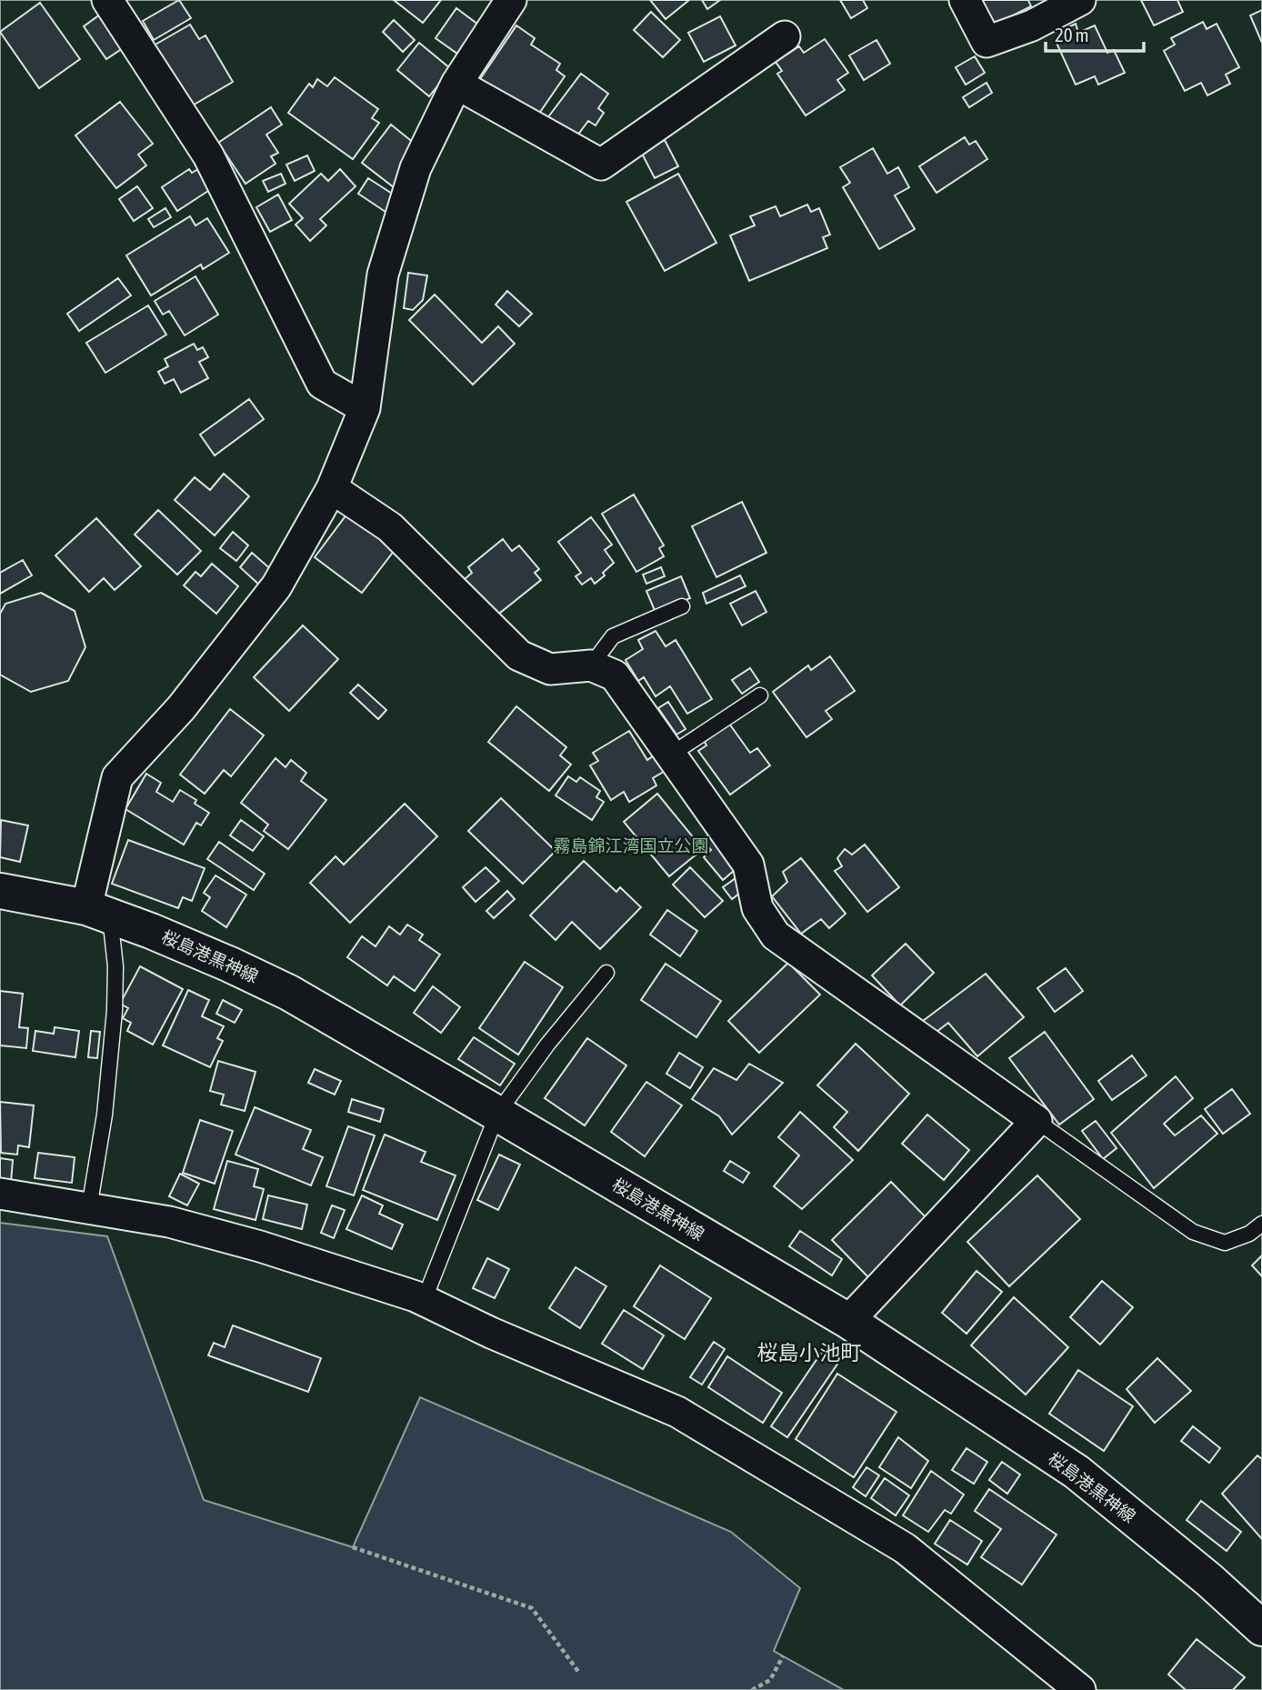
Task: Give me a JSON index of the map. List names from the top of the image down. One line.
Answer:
{"streets":{"main road":["桜島港黒神線"]},"districts":["桜島小池町"],"parks":["霧島錦江湾国立公園"],"scale_bar":"20 m"}
